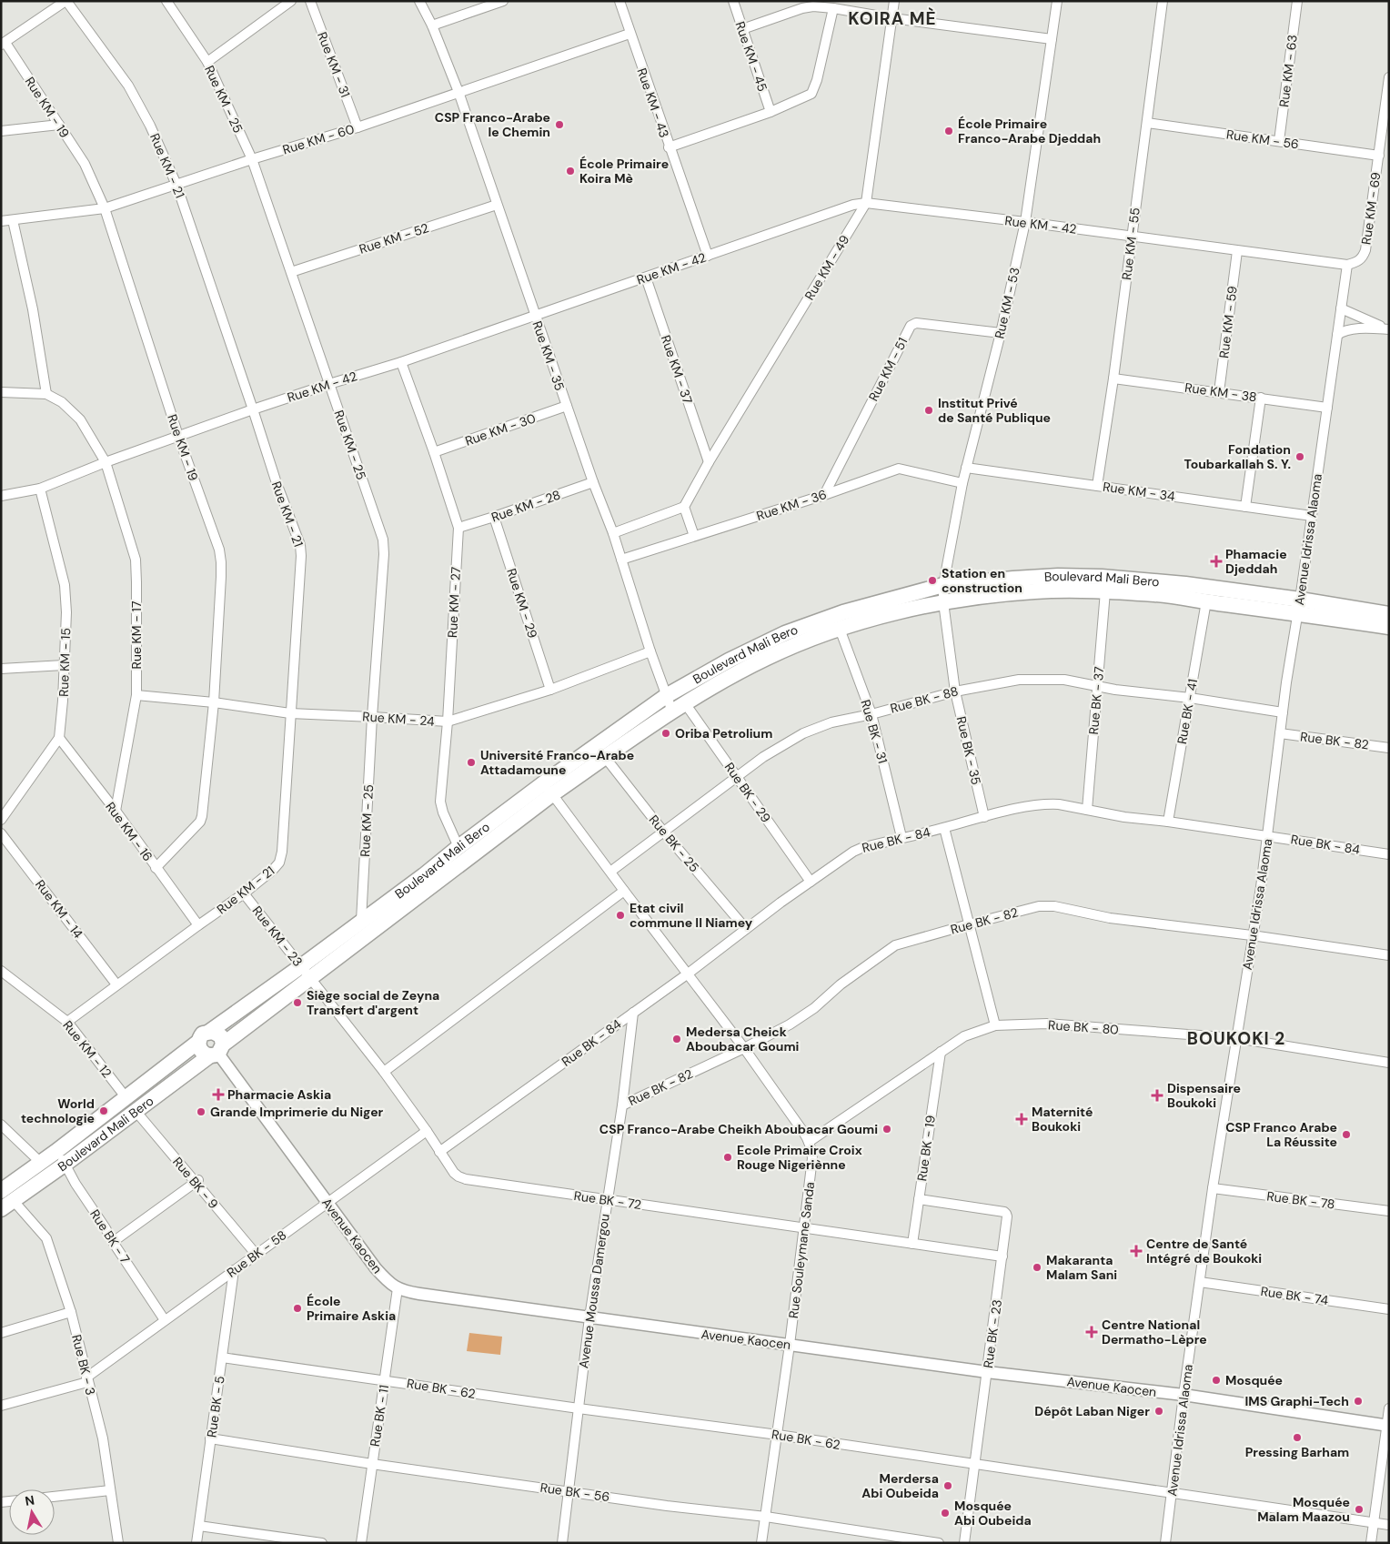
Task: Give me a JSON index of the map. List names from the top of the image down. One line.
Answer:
{"streets":{"main road":["Boulevard Mali Bero"],"street":["Rue KM - 45","Rue KM - 31","Rue KM - 63","Rue KM - 25","Rue KM - 43","Rue KM - 19","Rue KM - 60","Rue KM - 56","Rue KM - 21","Rue KM - 69","Rue KM - 42","Rue KM - 52","Rue KM - 55","Rue KM - 49","Rue KM - 53","Rue KM - 59","Rue KM - 35","Rue KM - 37","Rue KM - 51","Rue KM - 38","Rue KM - 30","Rue KM - 34","Rue KM - 36","Rue KM - 28","Avenue Idrissa Alaoma","Rue KM - 27","Rue KM - 29","Rue KM - 17","Rue KM - 15","Rue BK - 88","Rue BK - 37","Rue BK - 41","Rue KM - 24","Rue BK - 31","Rue BK - 82","Rue BK - 35","Rue BK - 29","Rue KM - 16","Rue BK - 84","Rue BK - 25","Rue KM - 14","Rue KM - 23","Rue BK - 80","Rue KM - 12","Rue BK - 19","Rue BK - 9","Rue BK - 72","Rue BK - 78","Avenue Kaocen","Rue BK - 7","Rue Souleymane Sanda","Rue BK - 58","Avenue Moussa Damergou","Rue BK - 74","Rue BK - 23","Rue BK - 3","Rue BK - 62","Rue BK - 5","Rue BK - 11","Rue BK - 56"]},"crossings":[["Rue KM - 31","Rue KM - 60"],["Rue KM - 63","Rue KM - 56"],["Rue KM - 25","Rue KM - 60"],["Rue KM - 25","Rue KM - 42"],["Rue KM - 25","Rue KM - 52"],["Rue KM - 25","Boulevard Mali Bero"],["Rue KM - 25","Rue KM - 24"],["Rue KM - 43","Rue KM - 60"],["Rue KM - 43","Rue KM - 42"],["Rue KM - 19","Rue KM - 60"],["Rue KM - 19","Rue KM - 42"],["Rue KM - 19","Rue KM - 24"],["Rue KM - 19","Rue KM - 16"],["Rue KM - 60","Rue KM - 21"],["Rue KM - 60","Rue KM - 35"],["Rue KM - 56","Rue KM - 69"],["Rue KM - 56","Rue KM - 55"],["Rue KM - 21","Rue KM - 42"],["Rue KM - 21","Rue KM - 24"],["Rue KM - 21","Rue KM - 16"],["Rue KM - 21","Rue KM - 14"],["Rue KM - 21","Rue KM - 23"],["Rue KM - 21","Rue KM - 12"],["Rue KM - 69","Rue KM - 42"],["Rue KM - 69","Avenue Idrissa Alaoma"],["Rue KM - 42","Rue KM - 55"],["Rue KM - 42","Rue KM - 49"],["Rue KM - 42","Rue KM - 53"],["Rue KM - 42","Rue KM - 59"],["Rue KM - 42","Rue KM - 35"],["Rue KM - 42","Rue KM - 37"],["Rue KM - 42","Avenue Idrissa Alaoma"],["Rue KM - 42","Rue KM - 27"],["Rue KM - 42","Rue KM - 17"],["Rue KM - 42","Rue KM - 15"],["Rue KM - 52","Rue KM - 35"],["Rue KM - 55","Rue KM - 38"],["Rue KM - 55","Rue KM - 34"],["Rue KM - 49","Rue KM - 37"],["Rue KM - 53","Rue KM - 51"],["Rue KM - 53","Rue KM - 34"],["Rue KM - 53","Rue KM - 36"],["Rue KM - 53","Boulevard Mali Bero"],["Rue KM - 53","Rue BK - 35"],["Rue KM - 59","Rue KM - 38"],["Rue KM - 35","Rue KM - 30"],["Rue KM - 35","Rue KM - 36"],["Rue KM - 35","Rue KM - 28"],["Rue KM - 35","Boulevard Mali Bero"],["Rue KM - 35","Rue KM - 24"],["Rue KM - 35","Rue BK - 29"],["Rue KM - 51","Rue KM - 36"],["Rue KM - 38","Avenue Idrissa Alaoma"],["Rue KM - 30","Rue KM - 27"],["Rue KM - 34","Avenue Idrissa Alaoma"],["Rue KM - 28","Rue KM - 27"],["Rue KM - 28","Rue KM - 29"],["Avenue Idrissa Alaoma","Boulevard Mali Bero"],["Avenue Idrissa Alaoma","Rue BK - 88"],["Avenue Idrissa Alaoma","Rue BK - 82"],["Avenue Idrissa Alaoma","Rue BK - 84"],["Avenue Idrissa Alaoma","Rue BK - 80"],["Avenue Idrissa Alaoma","Rue BK - 78"],["Avenue Idrissa Alaoma","Avenue Kaocen"],["Avenue Idrissa Alaoma","Rue BK - 74"],["Avenue Idrissa Alaoma","Rue BK - 62"],["Boulevard Mali Bero","Rue KM - 27"],["Boulevard Mali Bero","Rue BK - 37"],["Boulevard Mali Bero","Rue BK - 41"],["Boulevard Mali Bero","Rue BK - 31"],["Boulevard Mali Bero","Rue BK - 35"],["Boulevard Mali Bero","Rue BK - 29"],["Boulevard Mali Bero","Rue BK - 25"],["Boulevard Mali Bero","Rue KM - 23"],["Boulevard Mali Bero","Rue KM - 12"],["Boulevard Mali Bero","Rue BK - 9"],["Boulevard Mali Bero","Rue BK - 72"],["Boulevard Mali Bero","Avenue Kaocen"],["Boulevard Mali Bero","Rue BK - 7"],["Boulevard Mali Bero","Rue Souleymane Sanda"],["Boulevard Mali Bero","Rue BK - 3"],["Rue KM - 27","Rue KM - 24"],["Rue KM - 29","Rue KM - 24"],["Rue KM - 17","Rue KM - 24"],["Rue KM - 17","Rue KM - 16"],["Rue KM - 15","Rue KM - 16"],["Rue BK - 88","Rue BK - 37"],["Rue BK - 88","Rue BK - 41"],["Rue BK - 88","Rue BK - 31"],["Rue BK - 88","Rue BK - 35"],["Rue BK - 88","Rue BK - 29"],["Rue BK - 88","Rue BK - 25"],["Rue BK - 88","Rue Souleymane Sanda"],["Rue BK - 37","Rue BK - 84"],["Rue BK - 41","Rue BK - 84"],["Rue BK - 31","Rue BK - 84"],["Rue BK - 82","Rue Souleymane Sanda"],["Rue BK - 82","Avenue Moussa Damergou"],["Rue BK - 35","Rue BK - 84"],["Rue BK - 29","Rue BK - 84"],["Rue BK - 84","Rue BK - 25"],["Rue BK - 84","Rue BK - 72"],["Rue BK - 84","Rue Souleymane Sanda"],["Rue BK - 84","Avenue Moussa Damergou"],["Rue KM - 23","Rue BK - 72"],["Rue BK - 80","Rue BK - 19"],["Rue BK - 80","Rue Souleymane Sanda"],["Rue BK - 19","Rue BK - 72"],["Rue BK - 19","Rue BK - 23"],["Rue BK - 9","Rue BK - 58"],["Rue BK - 72","Rue Souleymane Sanda"],["Rue BK - 72","Rue BK - 58"],["Rue BK - 72","Avenue Moussa Damergou"],["Rue BK - 72","Rue BK - 23"],["Avenue Kaocen","Rue Souleymane Sanda"],["Avenue Kaocen","Rue BK - 58"],["Avenue Kaocen","Avenue Moussa Damergou"],["Avenue Kaocen","Rue BK - 23"],["Avenue Kaocen","Rue BK - 11"],["Rue BK - 7","Rue BK - 58"],["Rue Souleymane Sanda","Rue BK - 62"],["Rue Souleymane Sanda","Rue BK - 56"],["Rue BK - 58","Rue BK - 3"],["Rue BK - 58","Rue BK - 5"],["Avenue Moussa Damergou","Rue BK - 62"],["Avenue Moussa Damergou","Rue BK - 56"],["Rue BK - 23","Rue BK - 62"],["Rue BK - 62","Rue BK - 5"],["Rue BK - 62","Rue BK - 11"],["Rue BK - 5","Rue BK - 56"],["Rue BK - 11","Rue BK - 56"]],"districts":["KOIRA MÈ","BOUKOKI 2"],"places":{"other":["CSP Franco-Arabe le Chemin","École Primaire Franco-Arabe Djeddah","École Primaire Koira Mè","Institut Privé de Santé Publique","Fondation Toubarkallah S. Y.","Station en construction","Oriba Petrolium","Université Franco-Arabe Attadamoune","Etat civil commune II Niamey","Siège social de Zeyna Transfert d'argent","Medersa Cheick Aboubacar Goumi","World technologie","Grande Imprimerie du Niger","CSP Franco-Arabe Cheikh Aboubacar Goumi","CSP Franco Arabe La Réussite","Ecole Primaire Croix Rouge Nigeriènne","Makaranta Malam Sani","École Primaire Askia","Mosquée","IMS Graphi-Tech","Dépôt Laban Niger","Pressing Barham","Merdersa Abi Oubeida","Mosquée Malam Maazou","Mosquée Abi Oubeida"],"health":["Phamacie Djeddah","Pharmacie Askia","Dispensaire Boukoki","Maternité Boukoki","Centre de Santé Intégré de Boukoki","Centre National Dermatho-Lèpre"]},"north":"top"}
